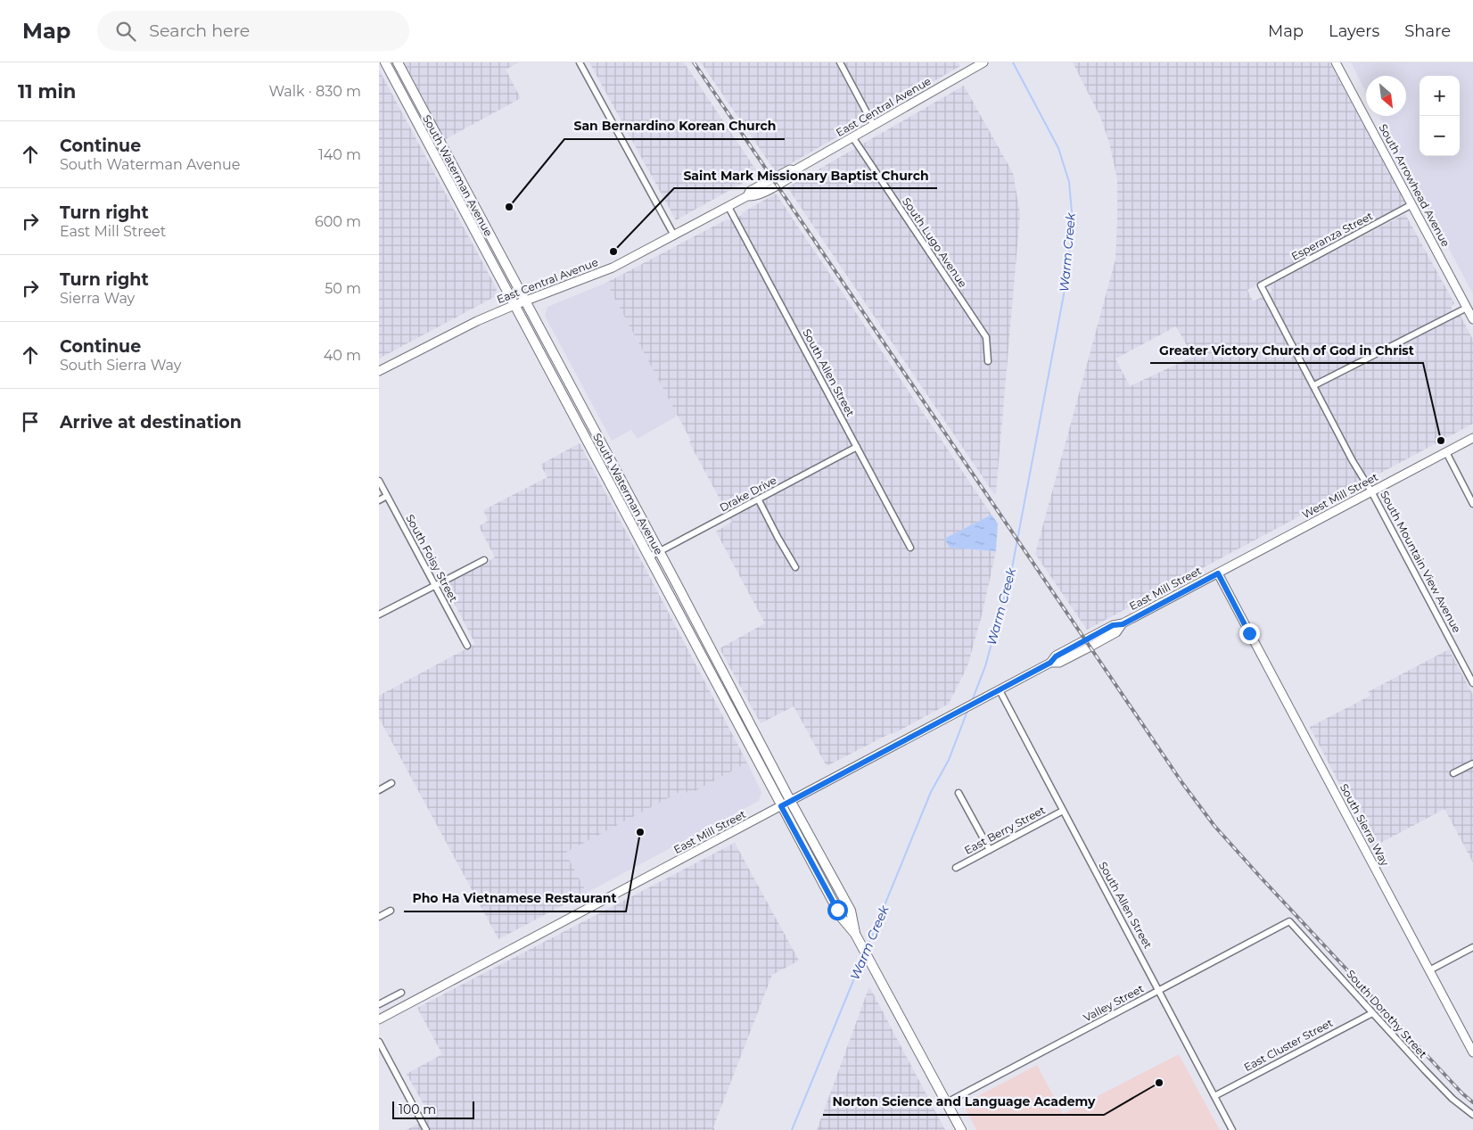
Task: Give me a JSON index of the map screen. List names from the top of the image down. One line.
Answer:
{"streets":{"main road":["South Waterman Avenue"],"street":["East Central Avenue","South Arrowhead Avenue","Esperanza Street","South Lugo Avenue","South Allen Street","Drake Drive","West Mill Street","South Foisy Street","South Mountain View Avenue","East Mill Street","South Sierra Way","East Berry Street","Valley Street","South Dorothy Street","East Cluster Street"]},"crossings":[["East Central Avenue","South Waterman Avenue"],["East Central Avenue","South Lugo Avenue"],["East Central Avenue","South Allen Street"],["South Waterman Avenue","Drake Drive"],["South Waterman Avenue","East Mill Street"],["South Waterman Avenue","Valley Street"],["South Arrowhead Avenue","Esperanza Street"],["Esperanza Street","South Mountain View Avenue"],["South Allen Street","Drake Drive"],["South Allen Street","East Mill Street"],["South Allen Street","East Berry Street"],["South Allen Street","Valley Street"],["South Allen Street","East Cluster Street"],["West Mill Street","South Mountain View Avenue"],["West Mill Street","East Mill Street"],["West Mill Street","South Sierra Way"],["East Mill Street","South Sierra Way"],["Valley Street","South Dorothy Street"],["South Dorothy Street","East Cluster Street"]],"water":["Warm Creek"],"places":["San Bernardino Korean Church","Saint Mark Missionary Baptist Church","Greater Victory Church of God in Christ","Pho Ha Vietnamese Restaurant","Norton Science and Language Academy"],"scale_bar":"100 m","north":"bottom right","page":{"header":"Map","search":"Search here","nav":["Map","Layers","Share"],"heading":["11 min","Walk · 830 m"],"map_buttons":["+","−"],"list":[["Continue","South Waterman Avenue","140 m"],["Turn right","East Mill Street","600 m"],["Turn right","Sierra Way","50 m"],["Continue","South Sierra Way","40 m"],"Arrive at destination"],"scale":"100 m"}}
